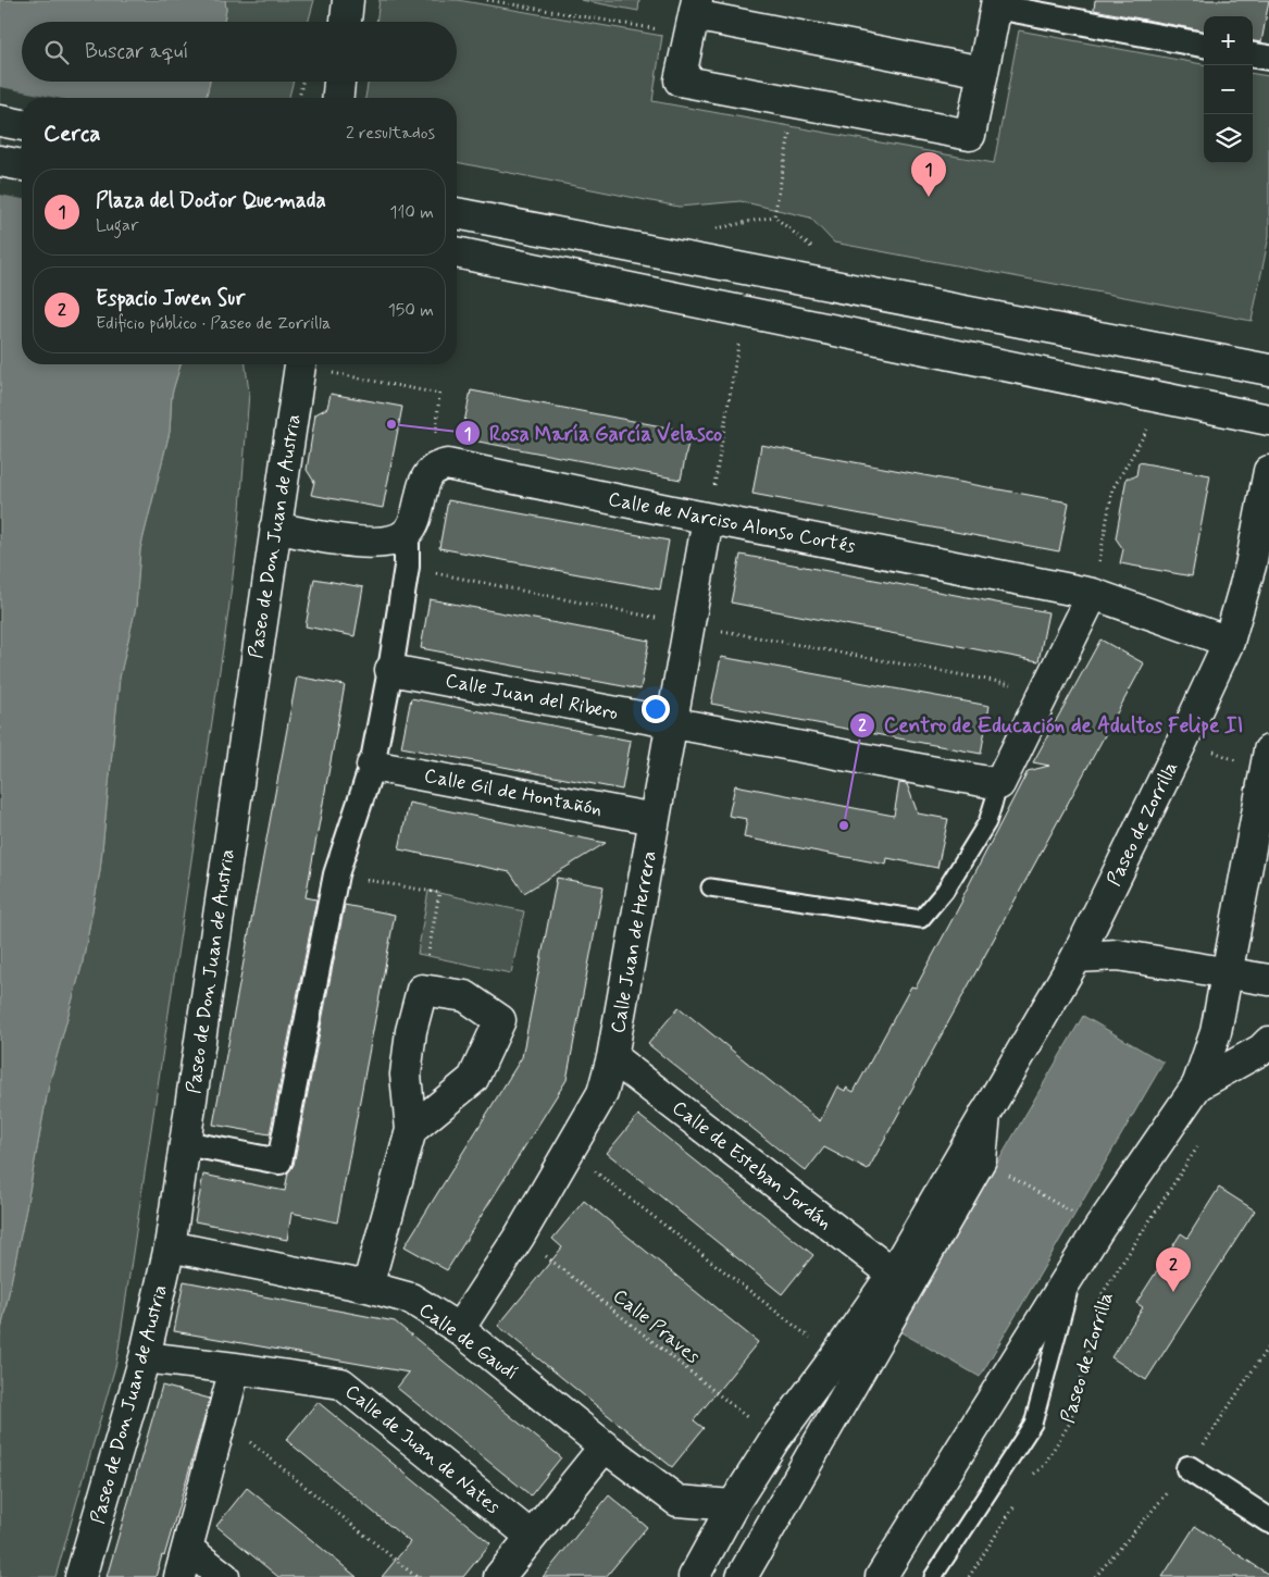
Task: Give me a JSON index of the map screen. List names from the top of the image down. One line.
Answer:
{"streets":{"street":["Calle de Narciso Alonso Cortés","Paseo de Don Juan de Austria","Calle Juan del Ribero","Calle Gil de Hontañón","Paseo de Zorrilla","Calle Juan de Herrera","Calle de Esteban Jordán","Calle de Gaudí","Calle de Juan de Nates"],"path":["Calle Praves"]},"crossings":[["Calle de Narciso Alonso Cortés","Paseo de Zorrilla"],["Calle de Narciso Alonso Cortés","Calle Juan de Herrera"],["Paseo de Don Juan de Austria","Calle de Gaudí"],["Paseo de Don Juan de Austria","Calle de Juan de Nates"],["Calle Juan del Ribero","Calle Juan de Herrera"],["Calle Gil de Hontañón","Calle Juan de Herrera"],["Paseo de Zorrilla","Calle de Esteban Jordán"],["Paseo de Zorrilla","Calle Praves"],["Paseo de Zorrilla","Calle de Gaudí"],["Calle Juan de Herrera","Calle de Esteban Jordán"],["Calle Juan de Herrera","Calle Praves"],["Calle Juan de Herrera","Calle de Gaudí"]],"places":["Rosa María García Velasco","Centro de Educación de Adultos Felipe II"],"page":{"map_buttons":["+","−"],"search":"Buscar aquí","heading":["Cerca","2 resultados"],"pins":["1","2"],"list":[{"mark":"1","name":"Plaza del Doctor Quemada","note":"Lugar","value":"110 m"},{"mark":"2","name":"Espacio Joven Sur","note":"Edificio público · Paseo de Zorrilla","value":"150 m"}]}}
